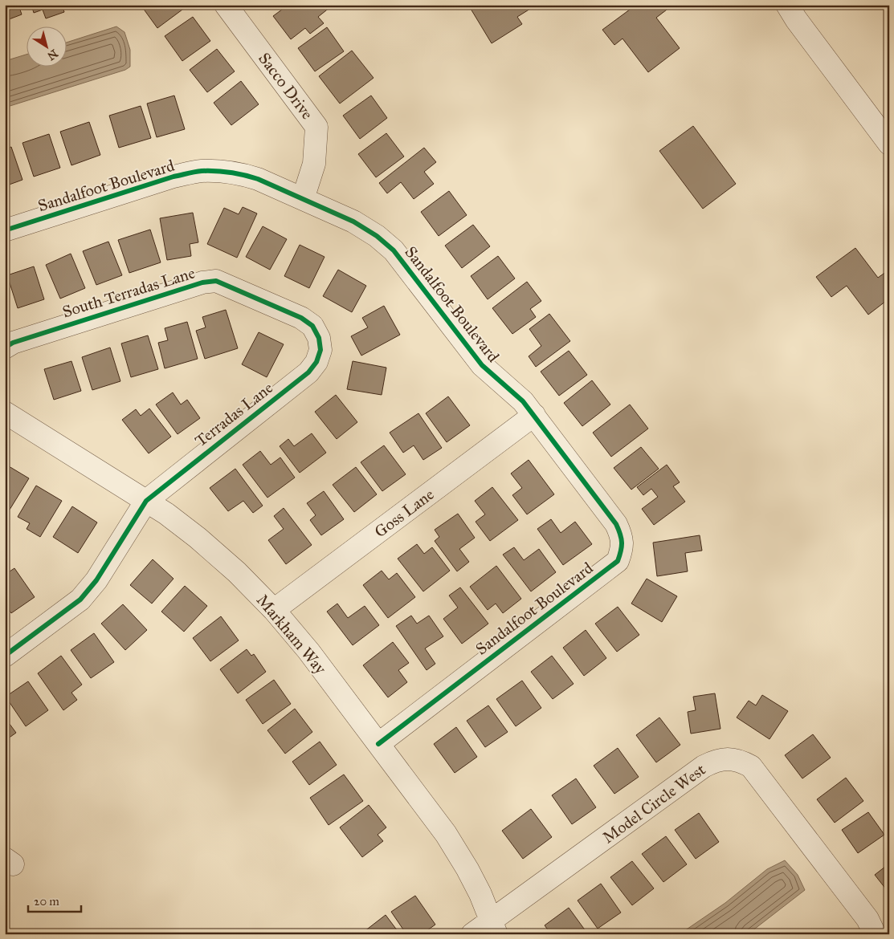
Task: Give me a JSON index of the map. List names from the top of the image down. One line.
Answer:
{"streets":{"street":["Sacco Drive","Sandalfoot Boulevard","South Terradas Lane","Terradas Lane","Goss Lane","Markham Way","Model Circle West"]},"crossings":[["Sacco Drive","Sandalfoot Boulevard"],["Sandalfoot Boulevard","Goss Lane"],["Sandalfoot Boulevard","Markham Way"],["South Terradas Lane","Terradas Lane"],["Terradas Lane","Markham Way"],["Goss Lane","Markham Way"],["Markham Way","Model Circle West"]],"scale_bar":"20 m","north":"bottom right"}
